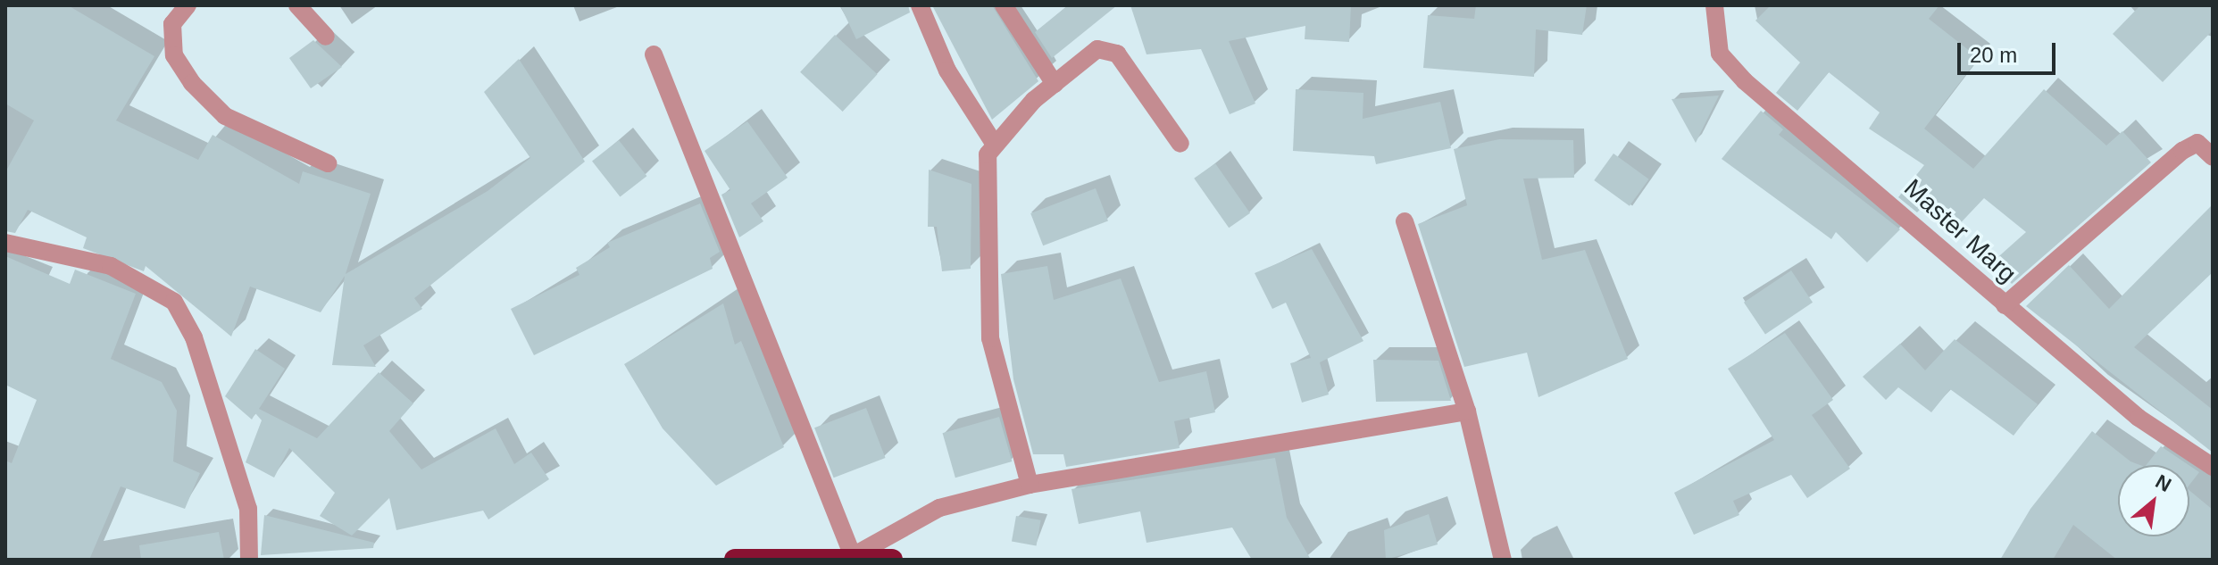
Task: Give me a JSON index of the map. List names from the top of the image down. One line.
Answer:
{"streets":{"street":["Master Marg"]},"scale_bar":"20 m","north":"top right"}
